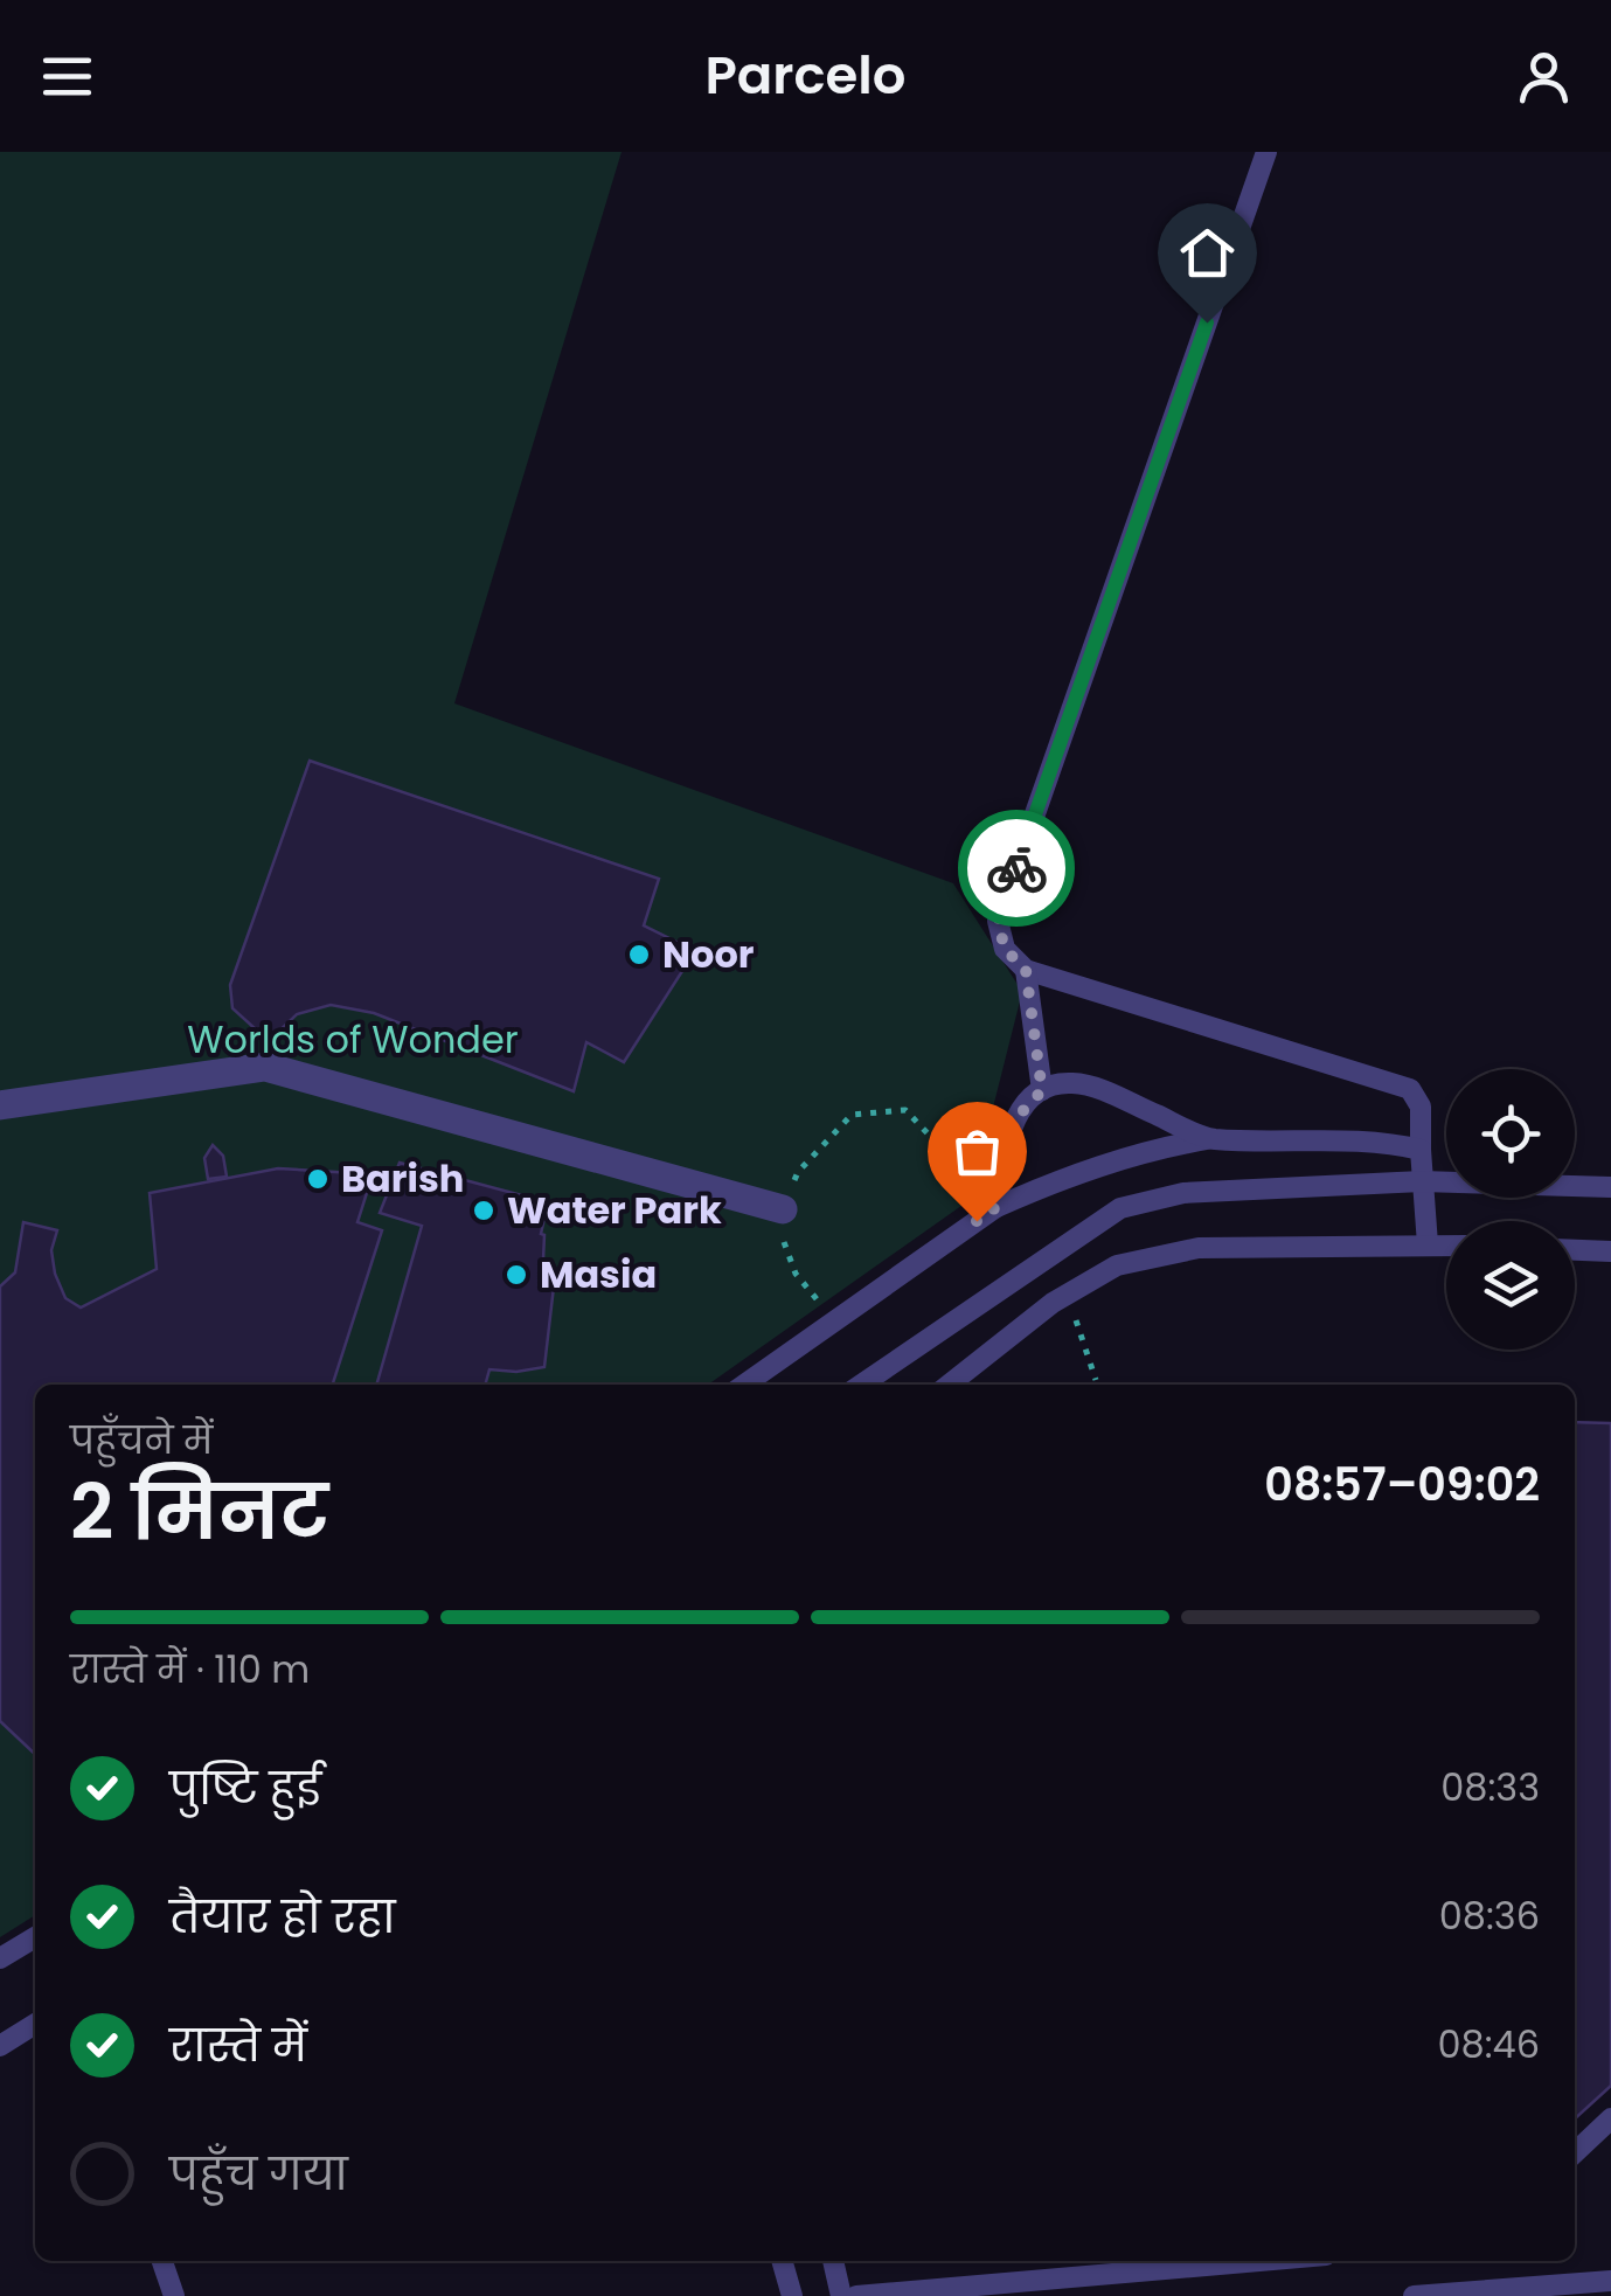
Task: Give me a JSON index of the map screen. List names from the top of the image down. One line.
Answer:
{"parks":["Worlds of Wonder"],"places":["Noor","Barish","Water Park","Masia"],"page":{"header":"Parcelo","heading":["2 मिनट","पहुँचने में","08:57–09:02"],"bar":"रास्ते में · 110 m","list":[["पुष्टि हुई","08:33"],["तैयार हो रहा","08:36"],["रास्ते में","08:46"],"पहुँच गया"]}}
